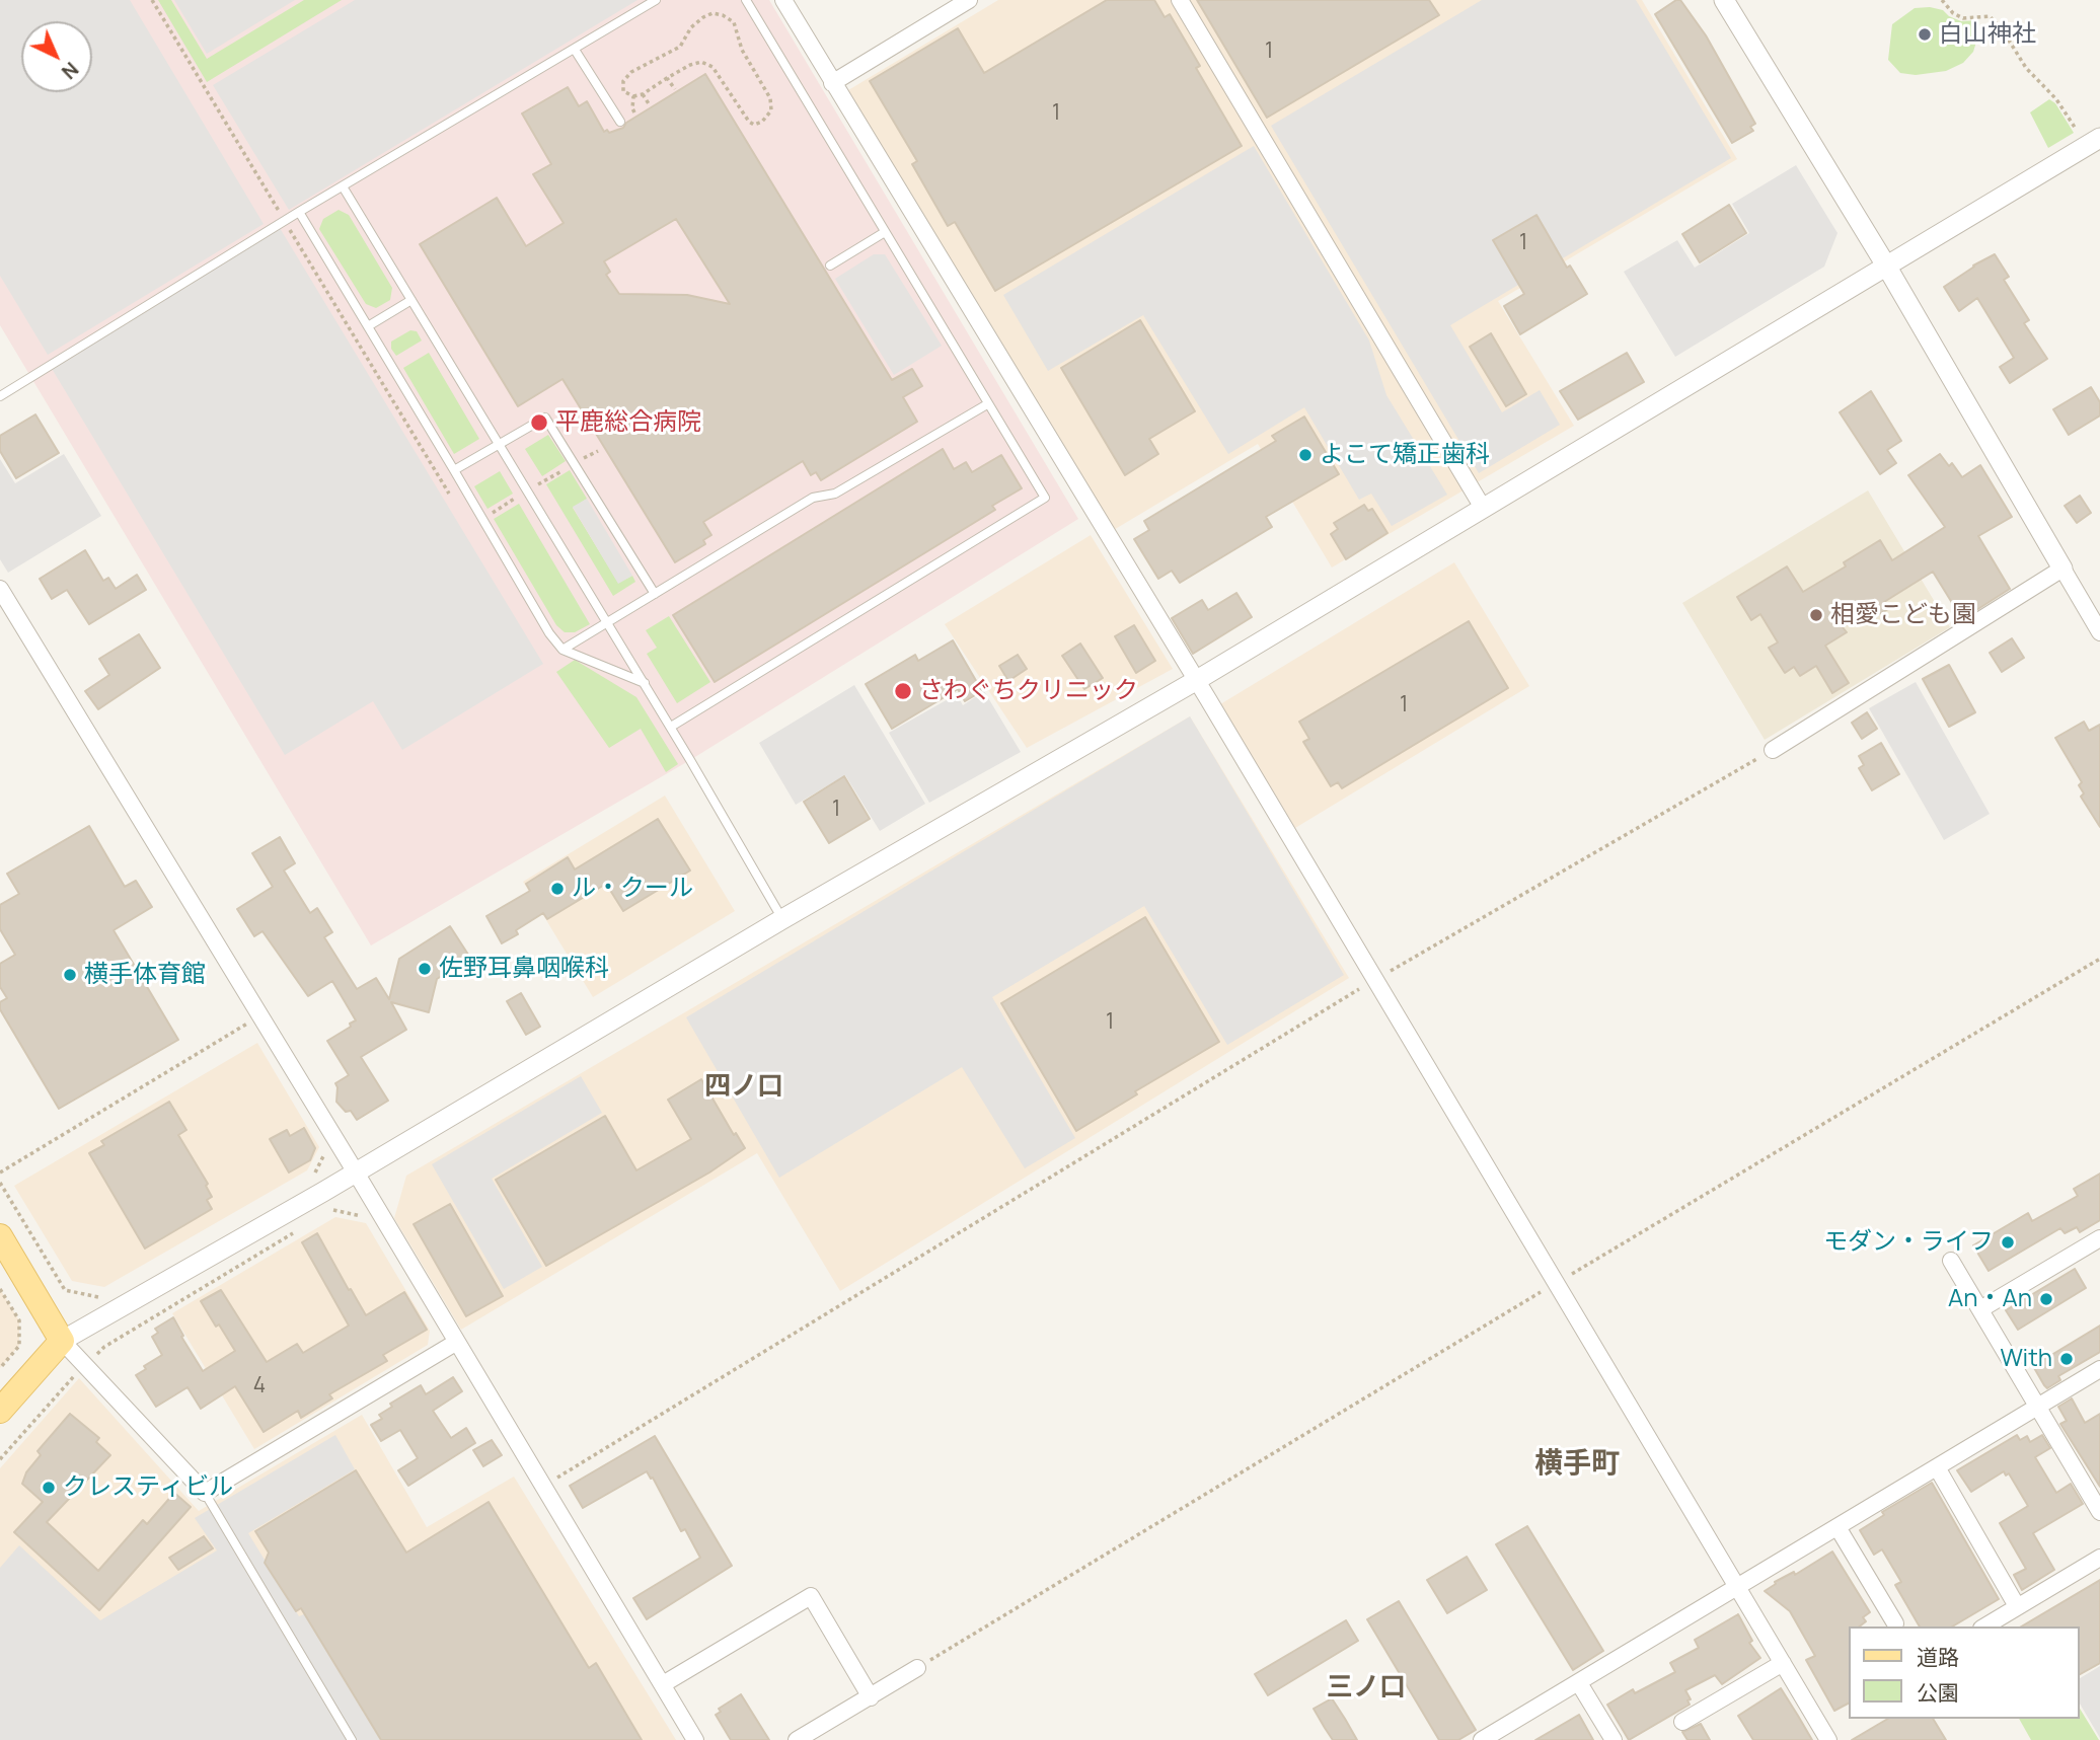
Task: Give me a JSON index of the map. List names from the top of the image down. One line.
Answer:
{"districts":["四ノ口","横手町","三ノ口"],"places":["白山神社","平鹿総合病院","よこて矯正歯科","相愛こども園","さわぐちクリニック","ル・クール","佐野耳鼻咽喉科","横手体育館","モダン・ライフ","An・An","With","クレスティビル"],"house_numbers":["1","1","1","1","1","1","4"],"legend":["道路","公園"],"north":"bottom right"}
